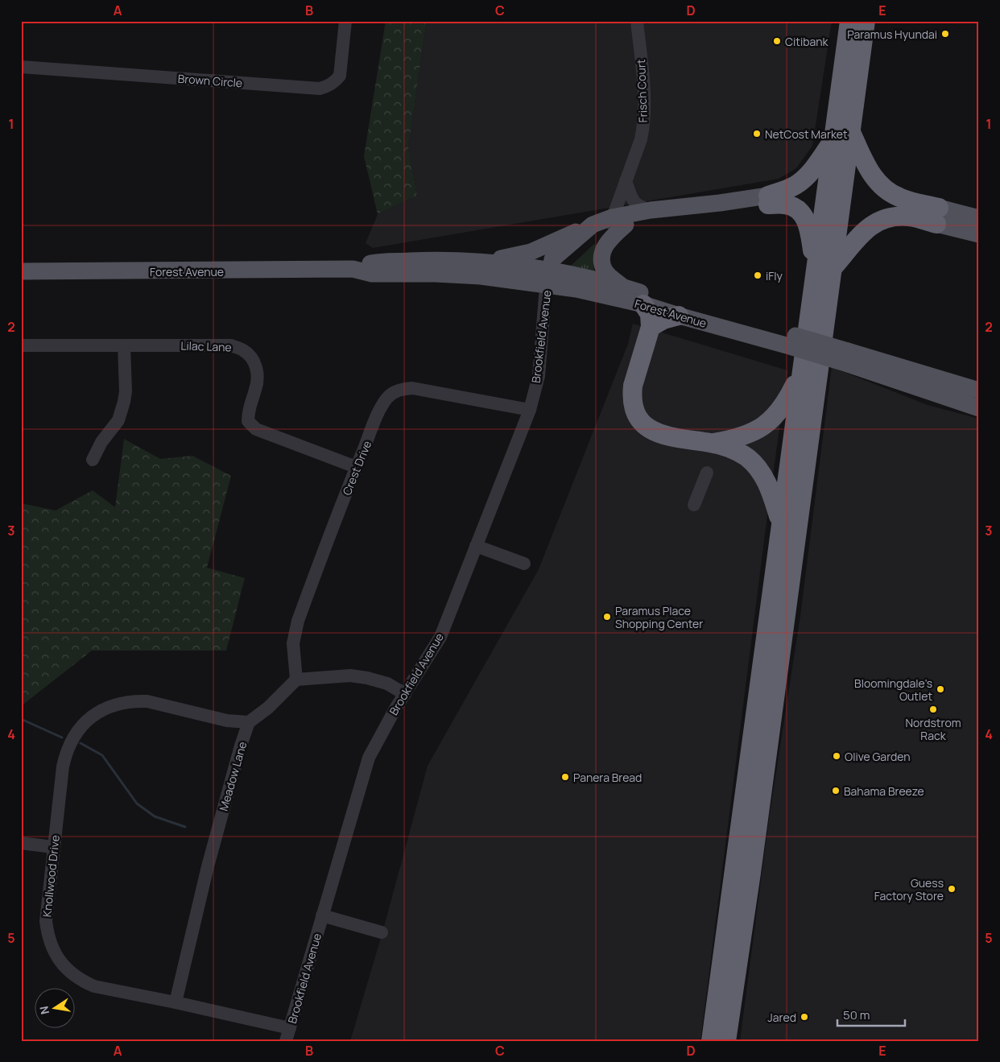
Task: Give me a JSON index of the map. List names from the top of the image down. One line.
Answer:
{"streets":{"main road":["Forest Avenue"],"street":["Brown Circle","Frisch Court","Brookfield Avenue","Lilac Lane","Crest Drive","Meadow Lane","Knollwood Drive"]},"crossings":[["Forest Avenue","Brookfield Avenue"],["Brookfield Avenue","Crest Drive"],["Brookfield Avenue","Knollwood Drive"],["Lilac Lane","Crest Drive"],["Meadow Lane","Knollwood Drive"]],"places":["Paramus Hyundai","Citibank","NetCost Market","iFly","Paramus Place Shopping Center","Bloomingdale's Outlet","Nordstrom Rack","Olive Garden","Panera Bread","Bahama Breeze","Guess Factory Store","Jared"],"scale_bar":"50 m","north":"left","grid":{"columns":["A","B","C","D","E"],"rows":["1","2","3","4","5"]}}
